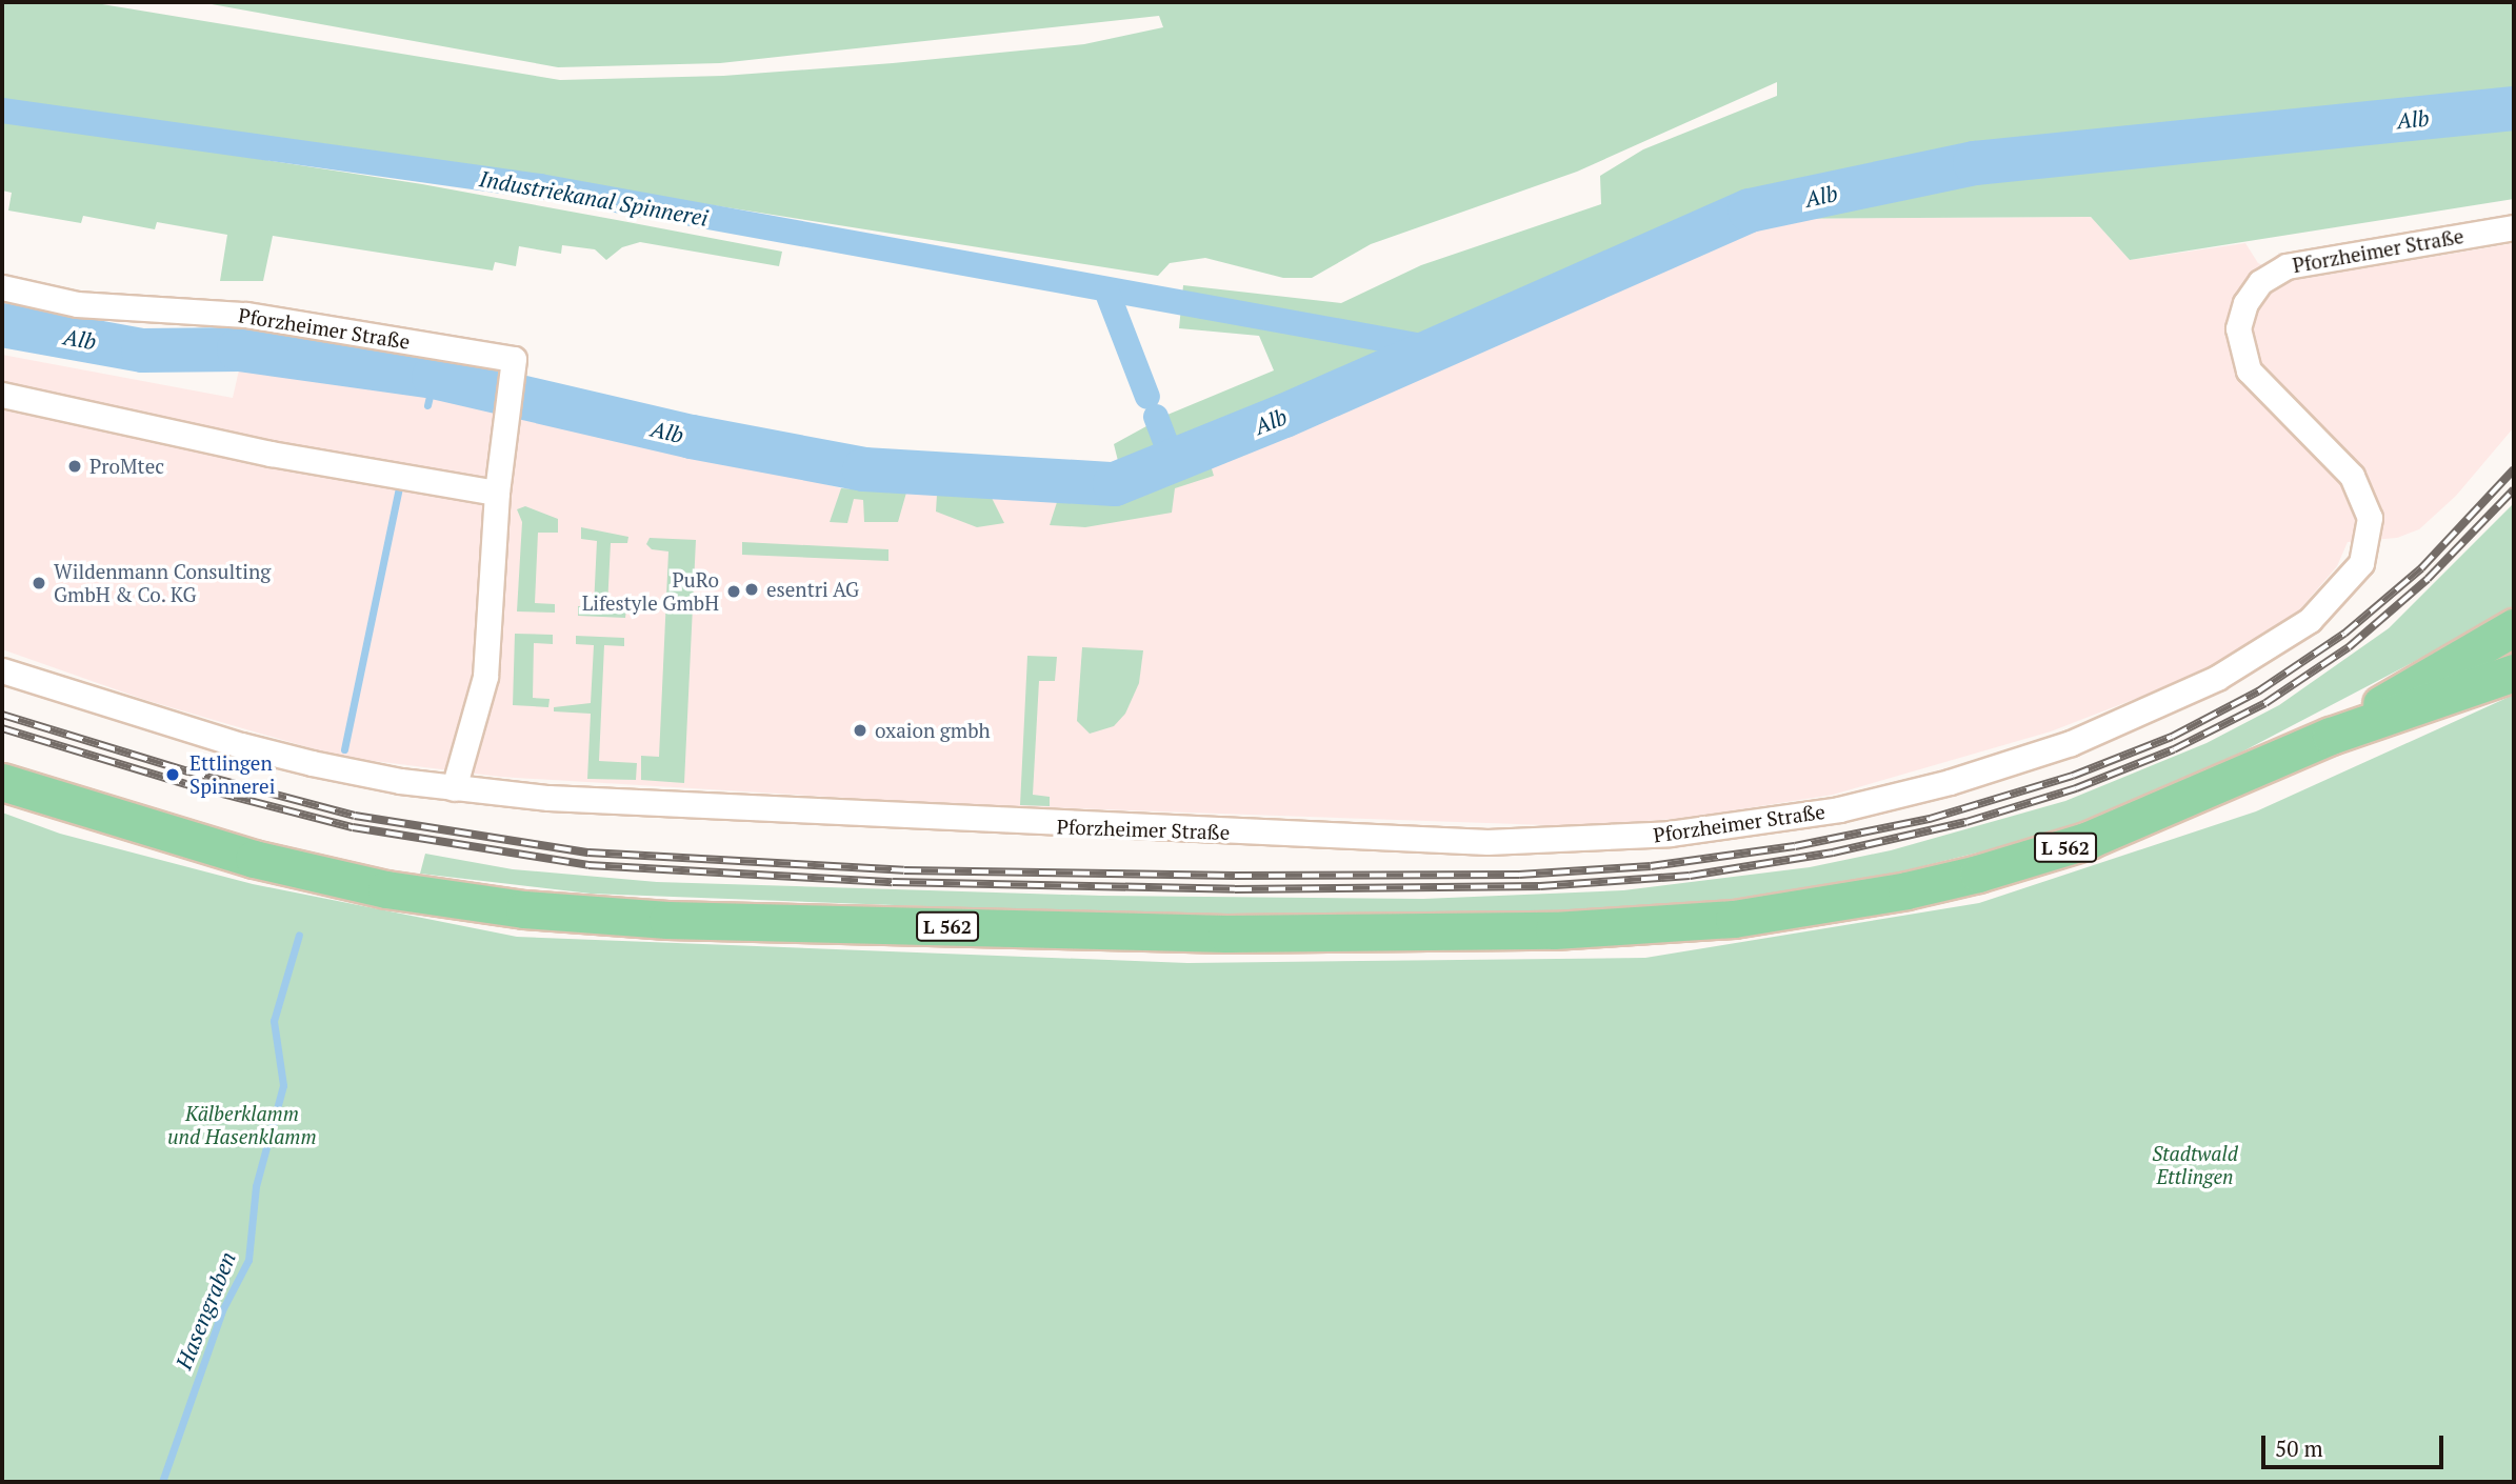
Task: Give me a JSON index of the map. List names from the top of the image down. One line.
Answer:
{"streets":{"main road":["L 562"],"street":["Pforzheimer Straße"]},"water":["Alb","Industriekanal Spinnerei","Hasengraben"],"parks":["Kälberklamm und Hasenklamm","Stadtwald Ettlingen"],"places":["ProMtec","Wildenmann Consulting GmbH & Co. KG","esentri AG","PuRo Lifestyle GmbH","oxaion gmbh","Ettlingen Spinnerei"],"scale_bar":"50 m"}
